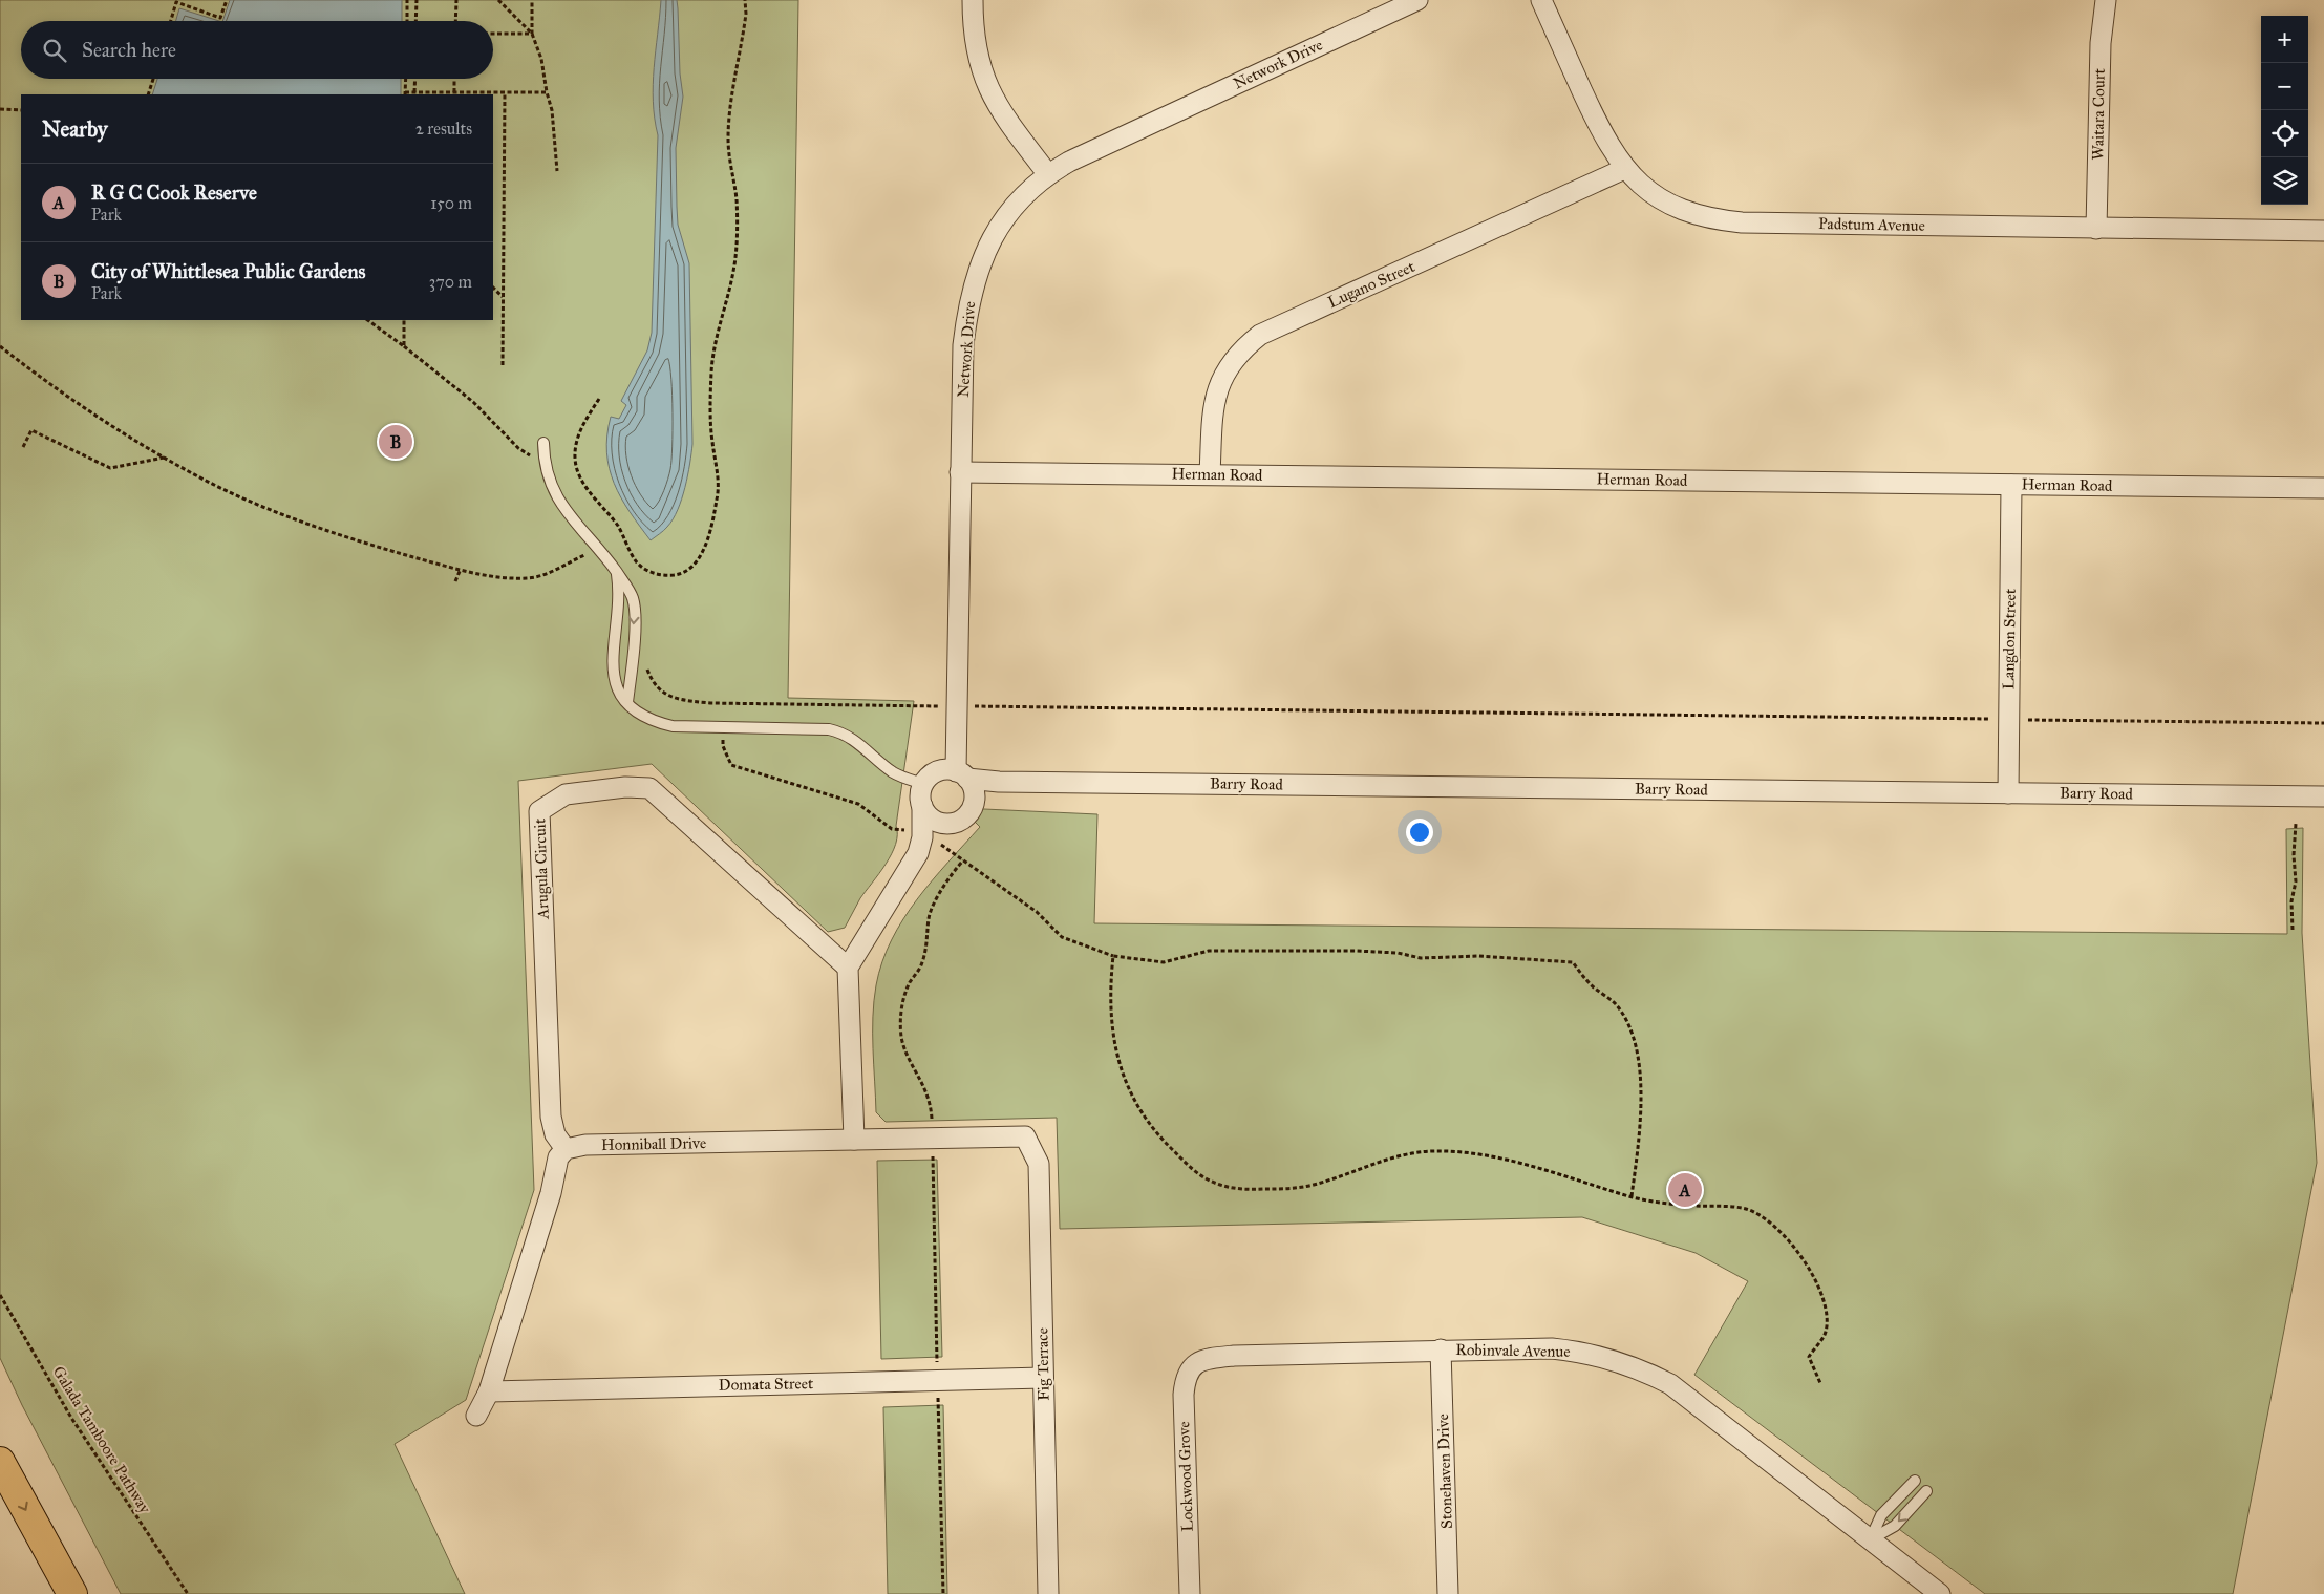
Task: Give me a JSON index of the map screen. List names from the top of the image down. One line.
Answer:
{"streets":{"street":["Network Drive","Waitara Court","Padstum Avenue","Lugano Street","Herman Road","Langdon Street","Barry Road","Arugula Circuit","Honniball Drive","Robinvale Avenue","Fig Terrace","Domata Street","Stonehaven Drive","Lockwood Grove"],"path":["Galada Tamboore Pathway"]},"crossings":[["Network Drive","Herman Road"],["Network Drive","Barry Road"],["Waitara Court","Padstum Avenue"],["Padstum Avenue","Lugano Street"],["Lugano Street","Herman Road"],["Herman Road","Langdon Street"],["Langdon Street","Barry Road"],["Arugula Circuit","Honniball Drive"],["Honniball Drive","Fig Terrace"],["Robinvale Avenue","Stonehaven Drive"],["Robinvale Avenue","Lockwood Grove"],["Fig Terrace","Domata Street"]],"page":{"map_buttons":["+","−"],"search":"Search here","heading":["Nearby","2 results"],"list":[{"mark":"A","name":"R G C Cook Reserve","note":"Park","value":"150 m"},{"mark":"B","name":"City of Whittlesea Public Gardens","note":"Park","value":"370 m"}],"pins":["B","A"]}}
